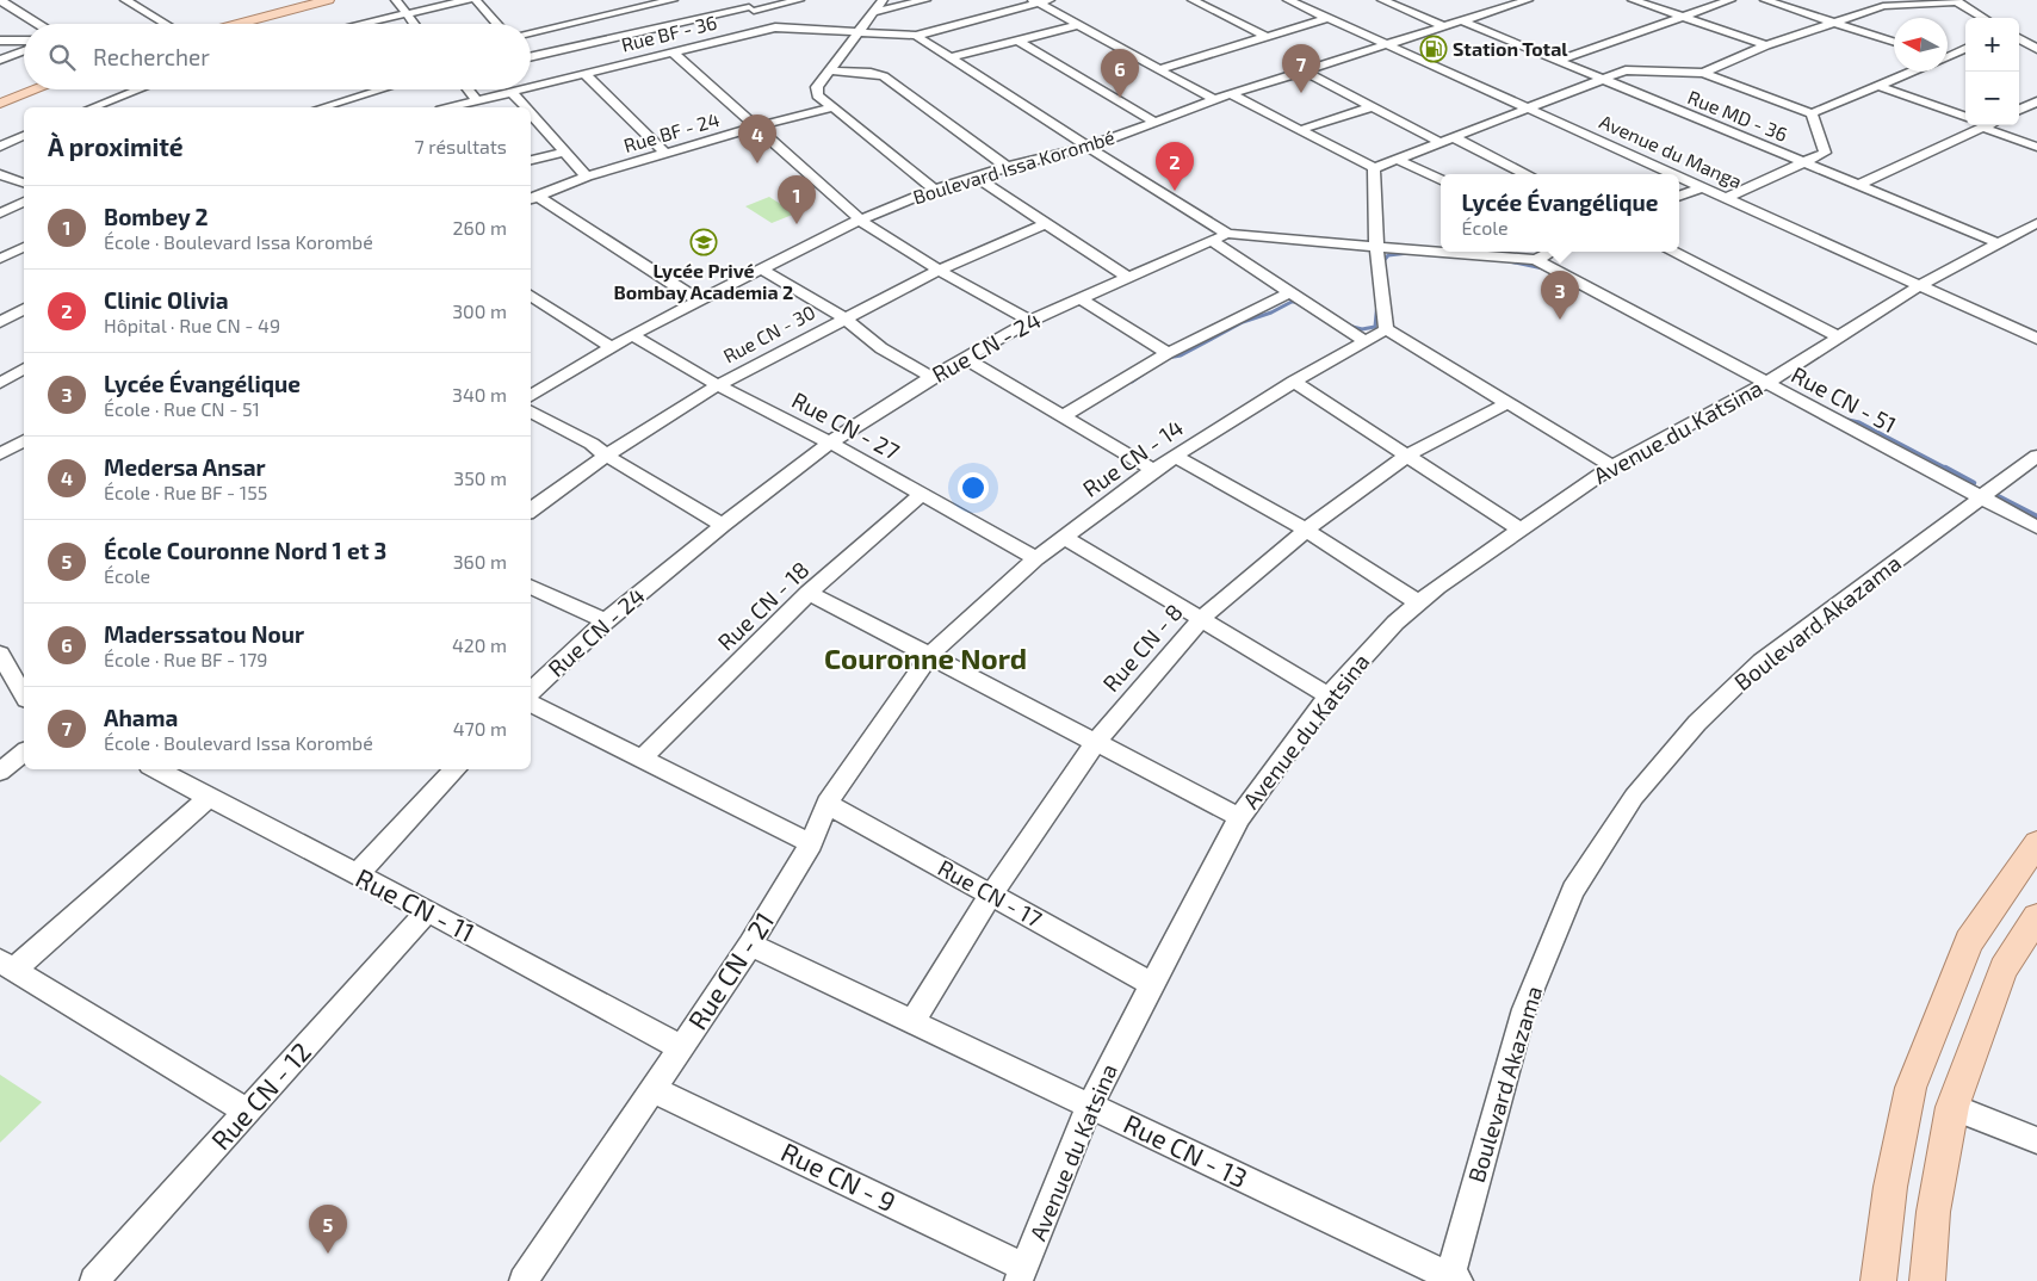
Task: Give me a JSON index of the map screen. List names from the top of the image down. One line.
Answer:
{"streets":{"street":["Rue BF - 36","Rue MD - 36","Rue BF - 24","Avenue du Manga","Boulevard Issa Korombé","Rue CN - 30","Rue CN - 24","Rue CN - 51","Rue CN - 27","Avenue du Katsina","Rue CN - 14","Rue CN - 18","Boulevard Akazama","Rue CN - 8","Rue CN - 17","Rue CN - 11","Rue CN - 21","Rue CN - 12","Rue CN - 13","Rue CN - 9"]},"crossings":[["Rue MD - 36","Boulevard Issa Korombé"],["Avenue du Manga","Boulevard Issa Korombé"],["Avenue du Manga","Avenue du Katsina"],["Boulevard Issa Korombé","Rue CN - 27"],["Rue CN - 30","Rue CN - 27"],["Rue CN - 24","Rue CN - 27"],["Rue CN - 51","Avenue du Katsina"],["Rue CN - 51","Boulevard Akazama"],["Rue CN - 27","Rue CN - 14"],["Rue CN - 27","Rue CN - 18"],["Avenue du Katsina","Rue CN - 17"],["Avenue du Katsina","Rue CN - 13"],["Avenue du Katsina","Rue CN - 9"],["Rue CN - 14","Rue CN - 21"],["Boulevard Akazama","Rue CN - 13"],["Rue CN - 8","Rue CN - 17"],["Rue CN - 8","Rue CN - 13"],["Rue CN - 17","Rue CN - 21"],["Rue CN - 11","Rue CN - 21"],["Rue CN - 11","Rue CN - 12"],["Rue CN - 21","Rue CN - 13"],["Rue CN - 21","Rue CN - 9"]],"districts":["Couronne Nord"],"places":{"fuel station":["Station Total"],"school or university":["Lycée Privé Bombay Academia 2"]},"north":"left","page":{"map_buttons":["+","−"],"search":"Rechercher","pins":["7","6","4","2","1","3","5"],"heading":["À proximité","7 résultats"],"popup":["Lycée Évangélique","École"],"list":[{"mark":"1","name":"Bombey 2","note":"École · Boulevard Issa Korombé","value":"260 m"},{"mark":"2","name":"Clinic Olivia","note":"Hôpital · Rue CN - 49","value":"300 m"},{"mark":"3","name":"Lycée Évangélique","note":"École · Rue CN - 51","value":"340 m"},{"mark":"4","name":"Medersa Ansar","note":"École · Rue BF - 155","value":"350 m"},{"mark":"5","name":"École Couronne Nord 1 et 3","note":"École","value":"360 m"},{"mark":"6","name":"Maderssatou Nour","note":"École · Rue BF - 179","value":"420 m"},{"mark":"7","name":"Ahama","note":"École · Boulevard Issa Korombé","value":"470 m"}]}}
